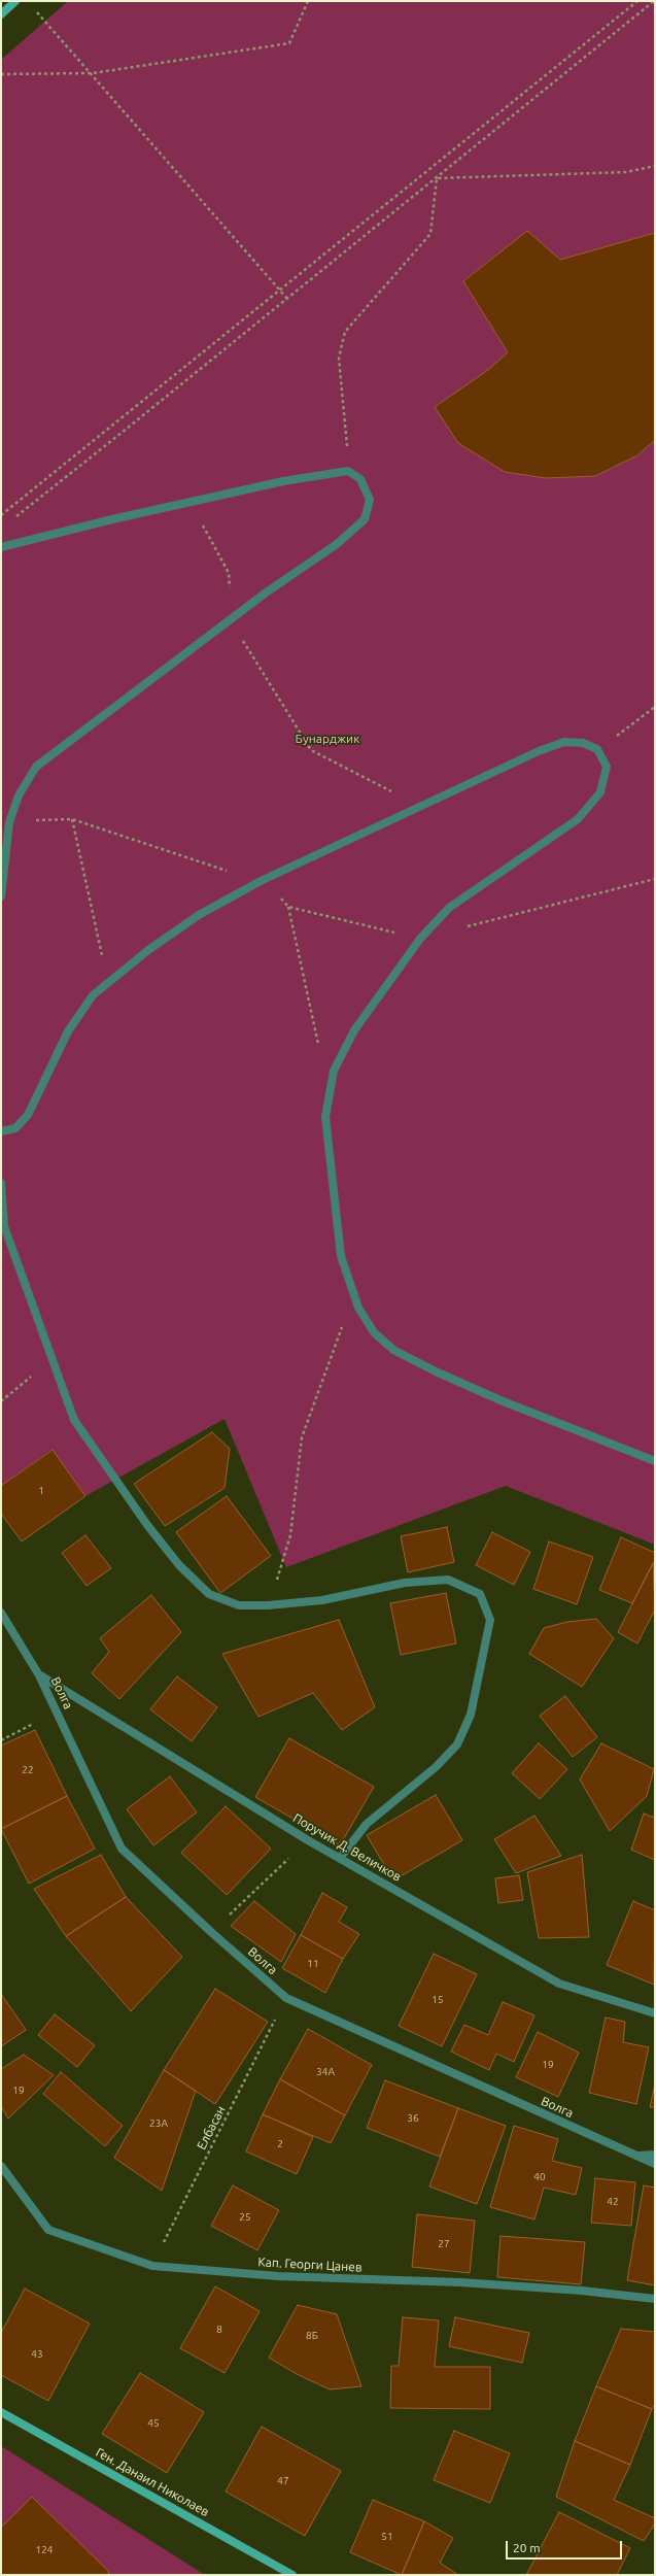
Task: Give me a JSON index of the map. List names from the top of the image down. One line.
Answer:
{"streets":{"street":["Волга","Поручик Д. Величков","Кап. Георги Цанев","Ген. Данаил Николаев"],"path":["Елбасан"]},"crossings":[["Волга","Поручик Д. Величков"],["Волга","Елбасан"],["Елбасан","Кап. Георги Цанев"]],"parks":["Бунарджик"],"house_numbers":["1","22","11","15","19","34А","19","36","23А","2","40","42","25","27","8","8Б","43","45","47","51","124"],"scale_bar":"20 m"}
